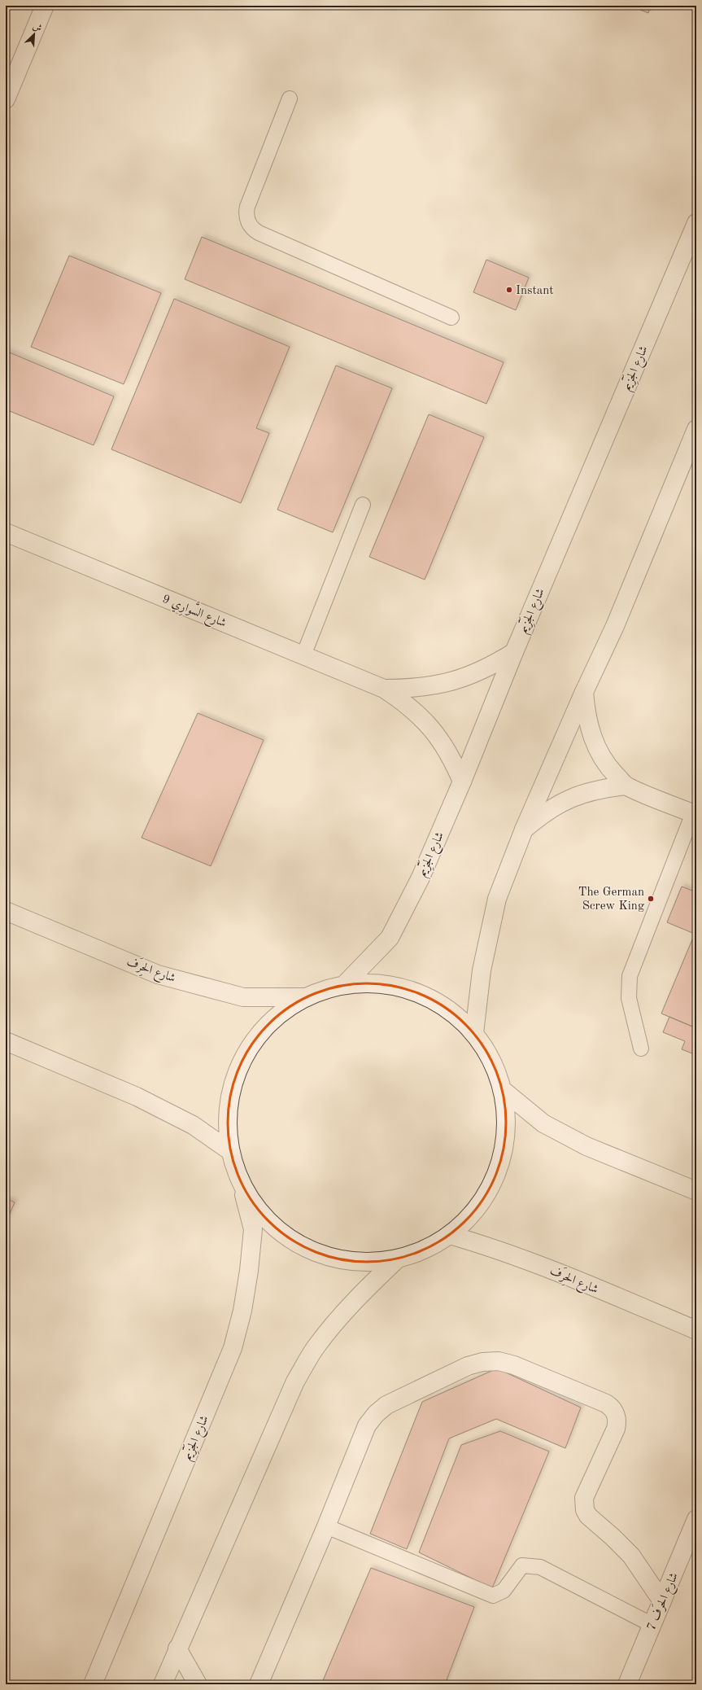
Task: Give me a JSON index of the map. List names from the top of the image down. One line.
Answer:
{"streets":{"street":["شارع الجَزِّيم","شارع السَّوارِي 9","شارع الحِرَف","شارع الحرَف 7"]},"crossings":[["شارع الجَزِّيم","شارع السَّوارِي 9"]],"places":["Instant","The German Screw King"],"north":"top right"}
